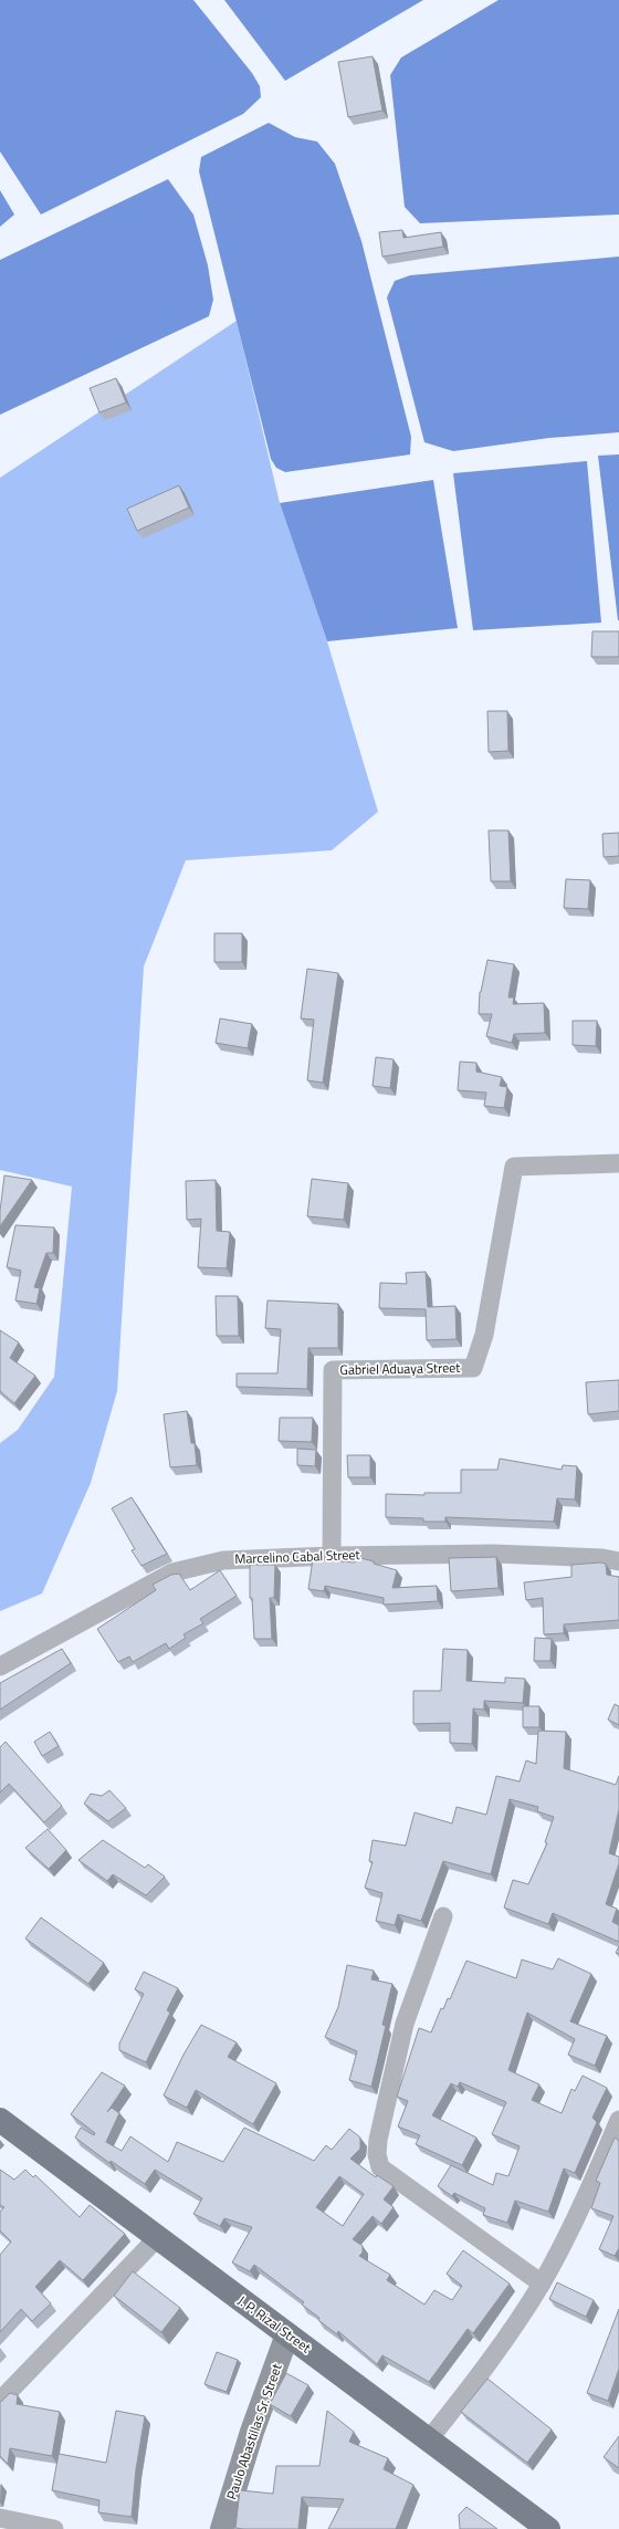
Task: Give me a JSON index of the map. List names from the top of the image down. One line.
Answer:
{"streets":{"main road":["J. P. Rizal Street","Paulo Abastillas Sr. Street"],"street":["Gabriel Aduaya Street","Marcelino Cabal Street"]},"crossings":[["Gabriel Aduaya Street","Marcelino Cabal Street"],["J. P. Rizal Street","Paulo Abastillas Sr. Street"]]}
